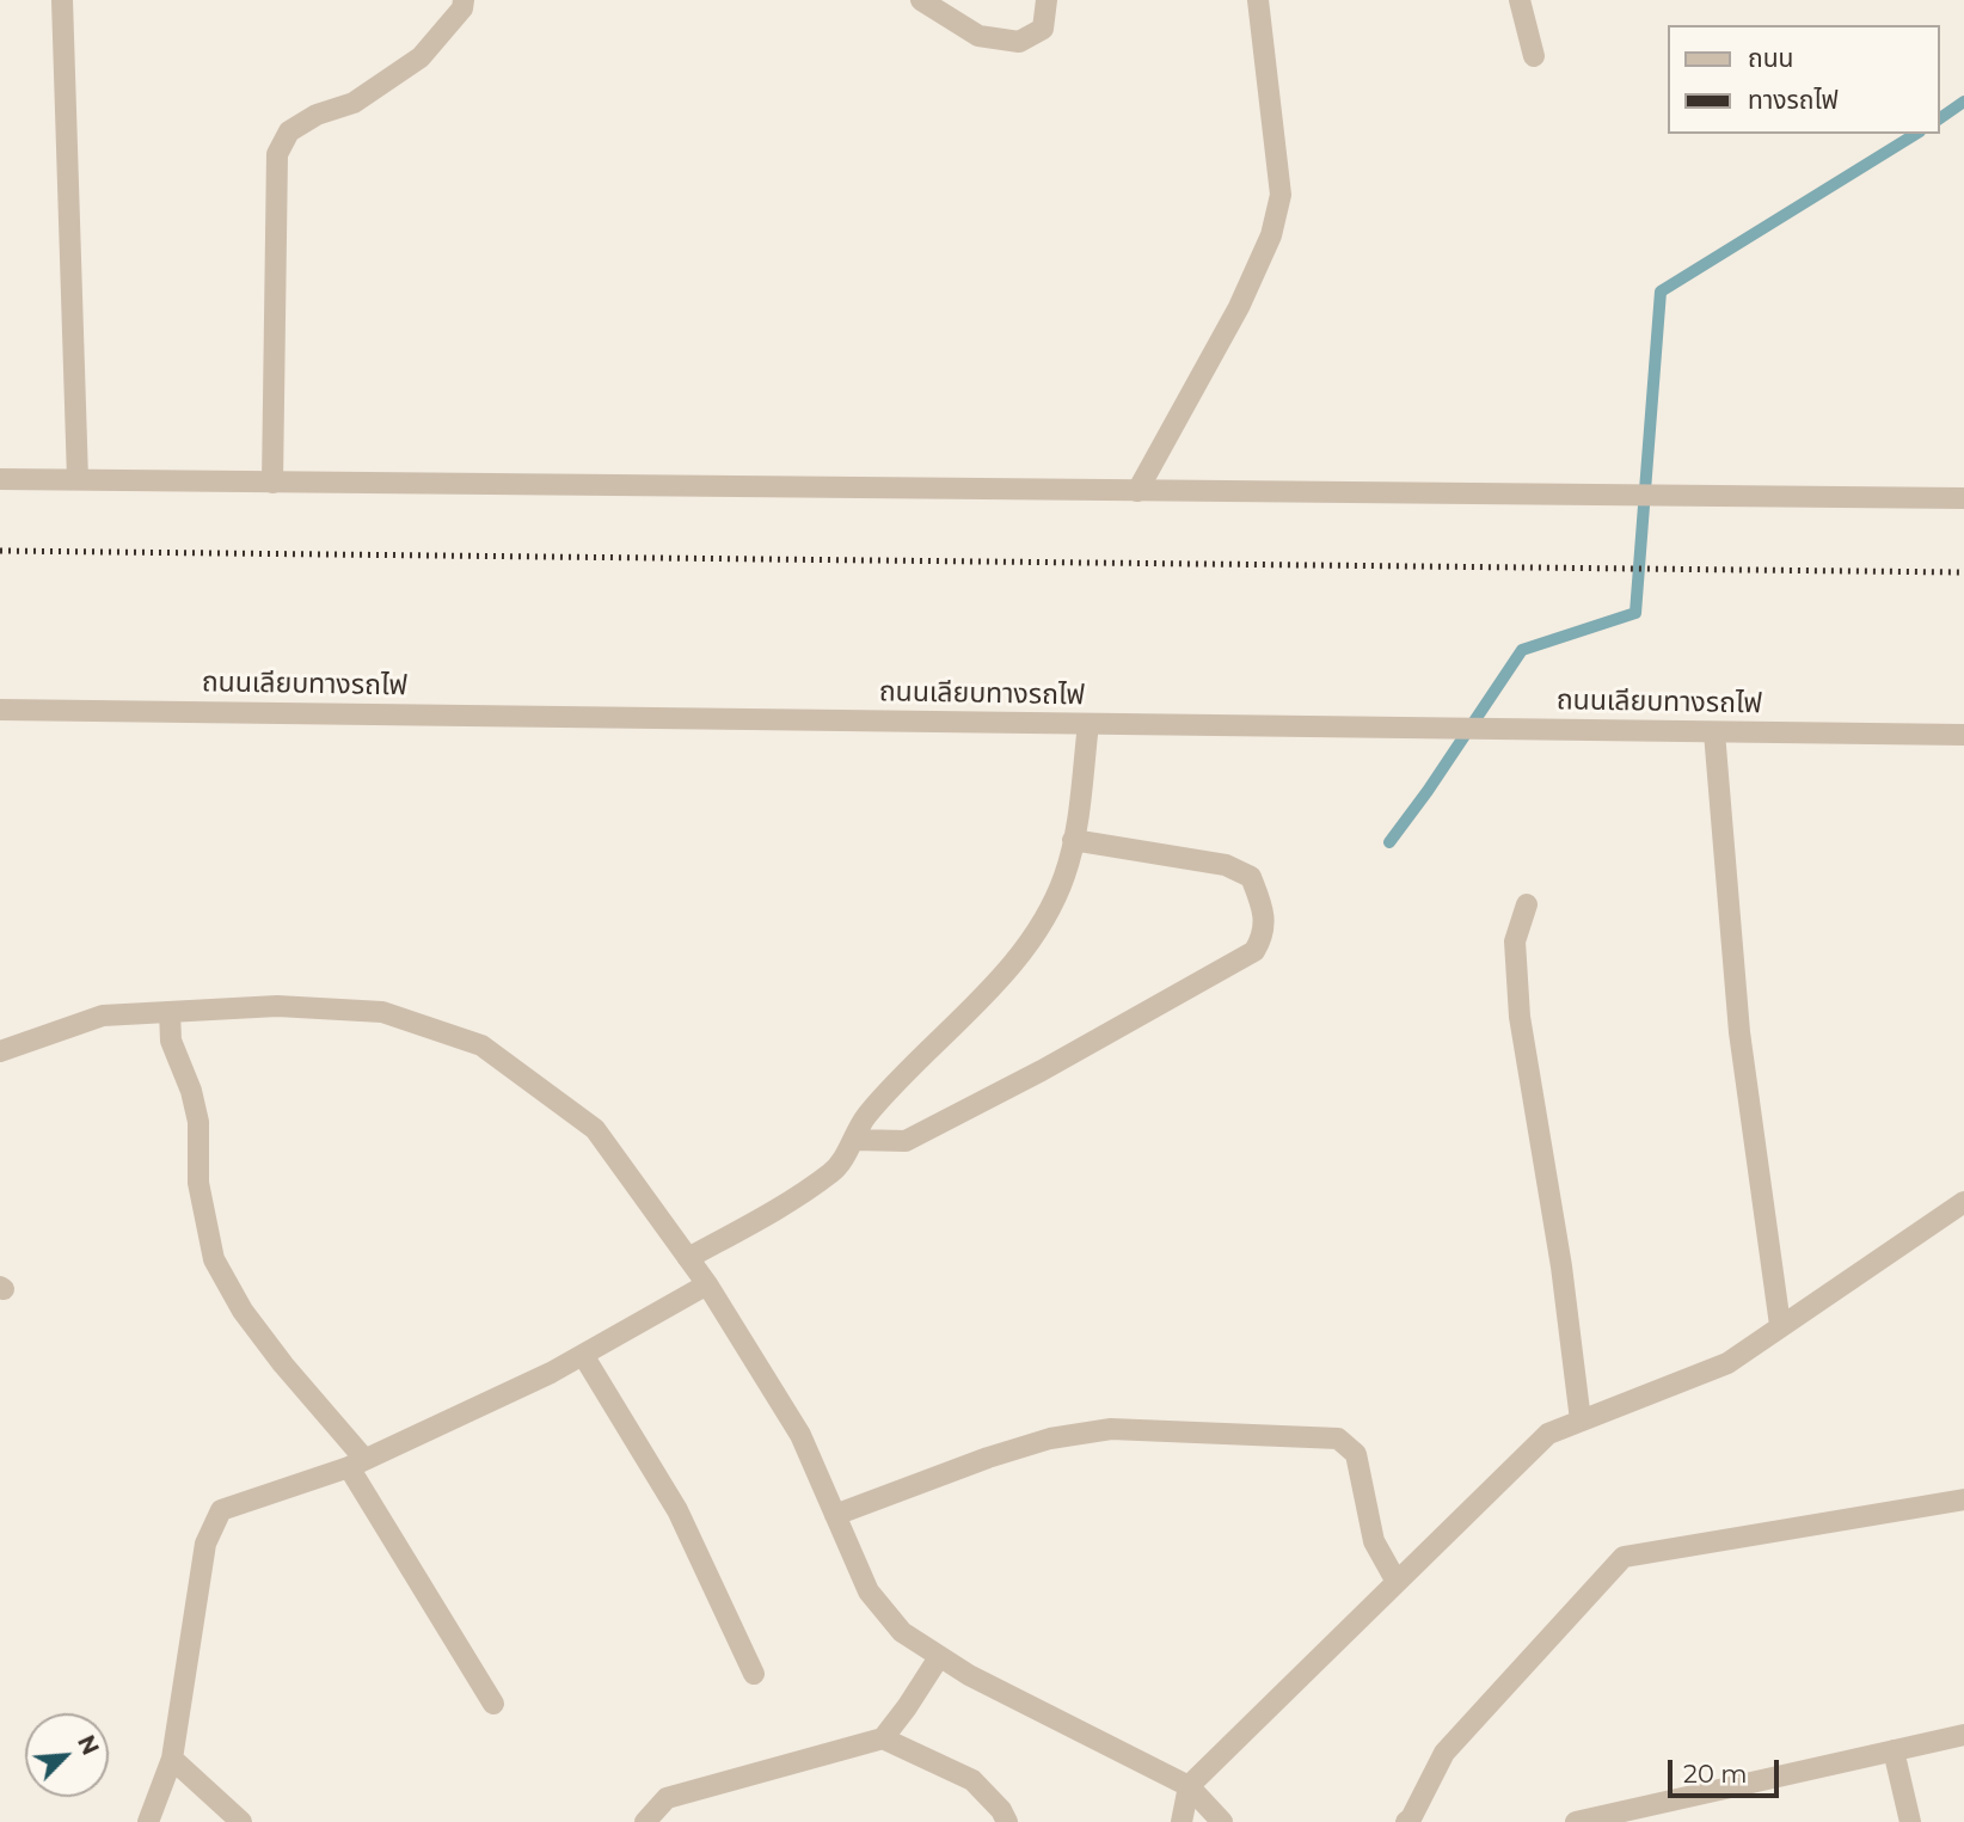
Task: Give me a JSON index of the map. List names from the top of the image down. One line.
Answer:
{"streets":{"street":["ถนนเลียบทางรถไฟ"]},"legend":["ถนน","ทางรถไฟ"],"scale_bar":"20 m","north":"top right"}
